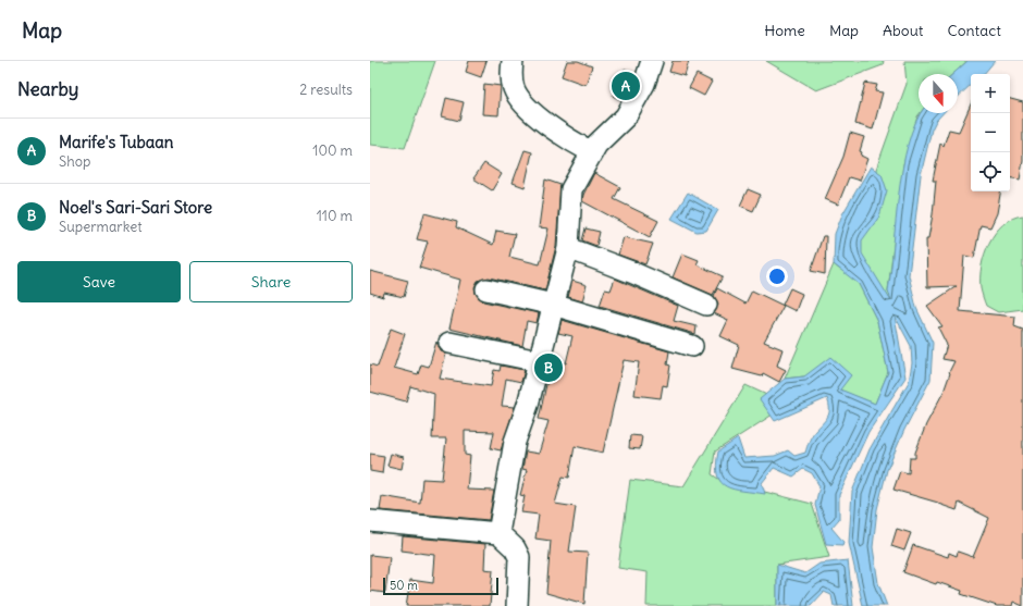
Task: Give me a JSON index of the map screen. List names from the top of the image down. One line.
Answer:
{"scale_bar":"50 m","north":"bottom","page":{"header":"Map","nav":["Home","Map","About","Contact"],"heading":["Nearby","2 results"],"pins":["A","B"],"map_buttons":["+","−"],"list":[{"mark":"A","name":"Marife's Tubaan","note":"Shop","value":"100 m"},{"mark":"B","name":"Noel's Sari-Sari Store","note":"Supermarket","value":"110 m"}],"buttons":["Save","Share"],"scale":"50 m"}}
